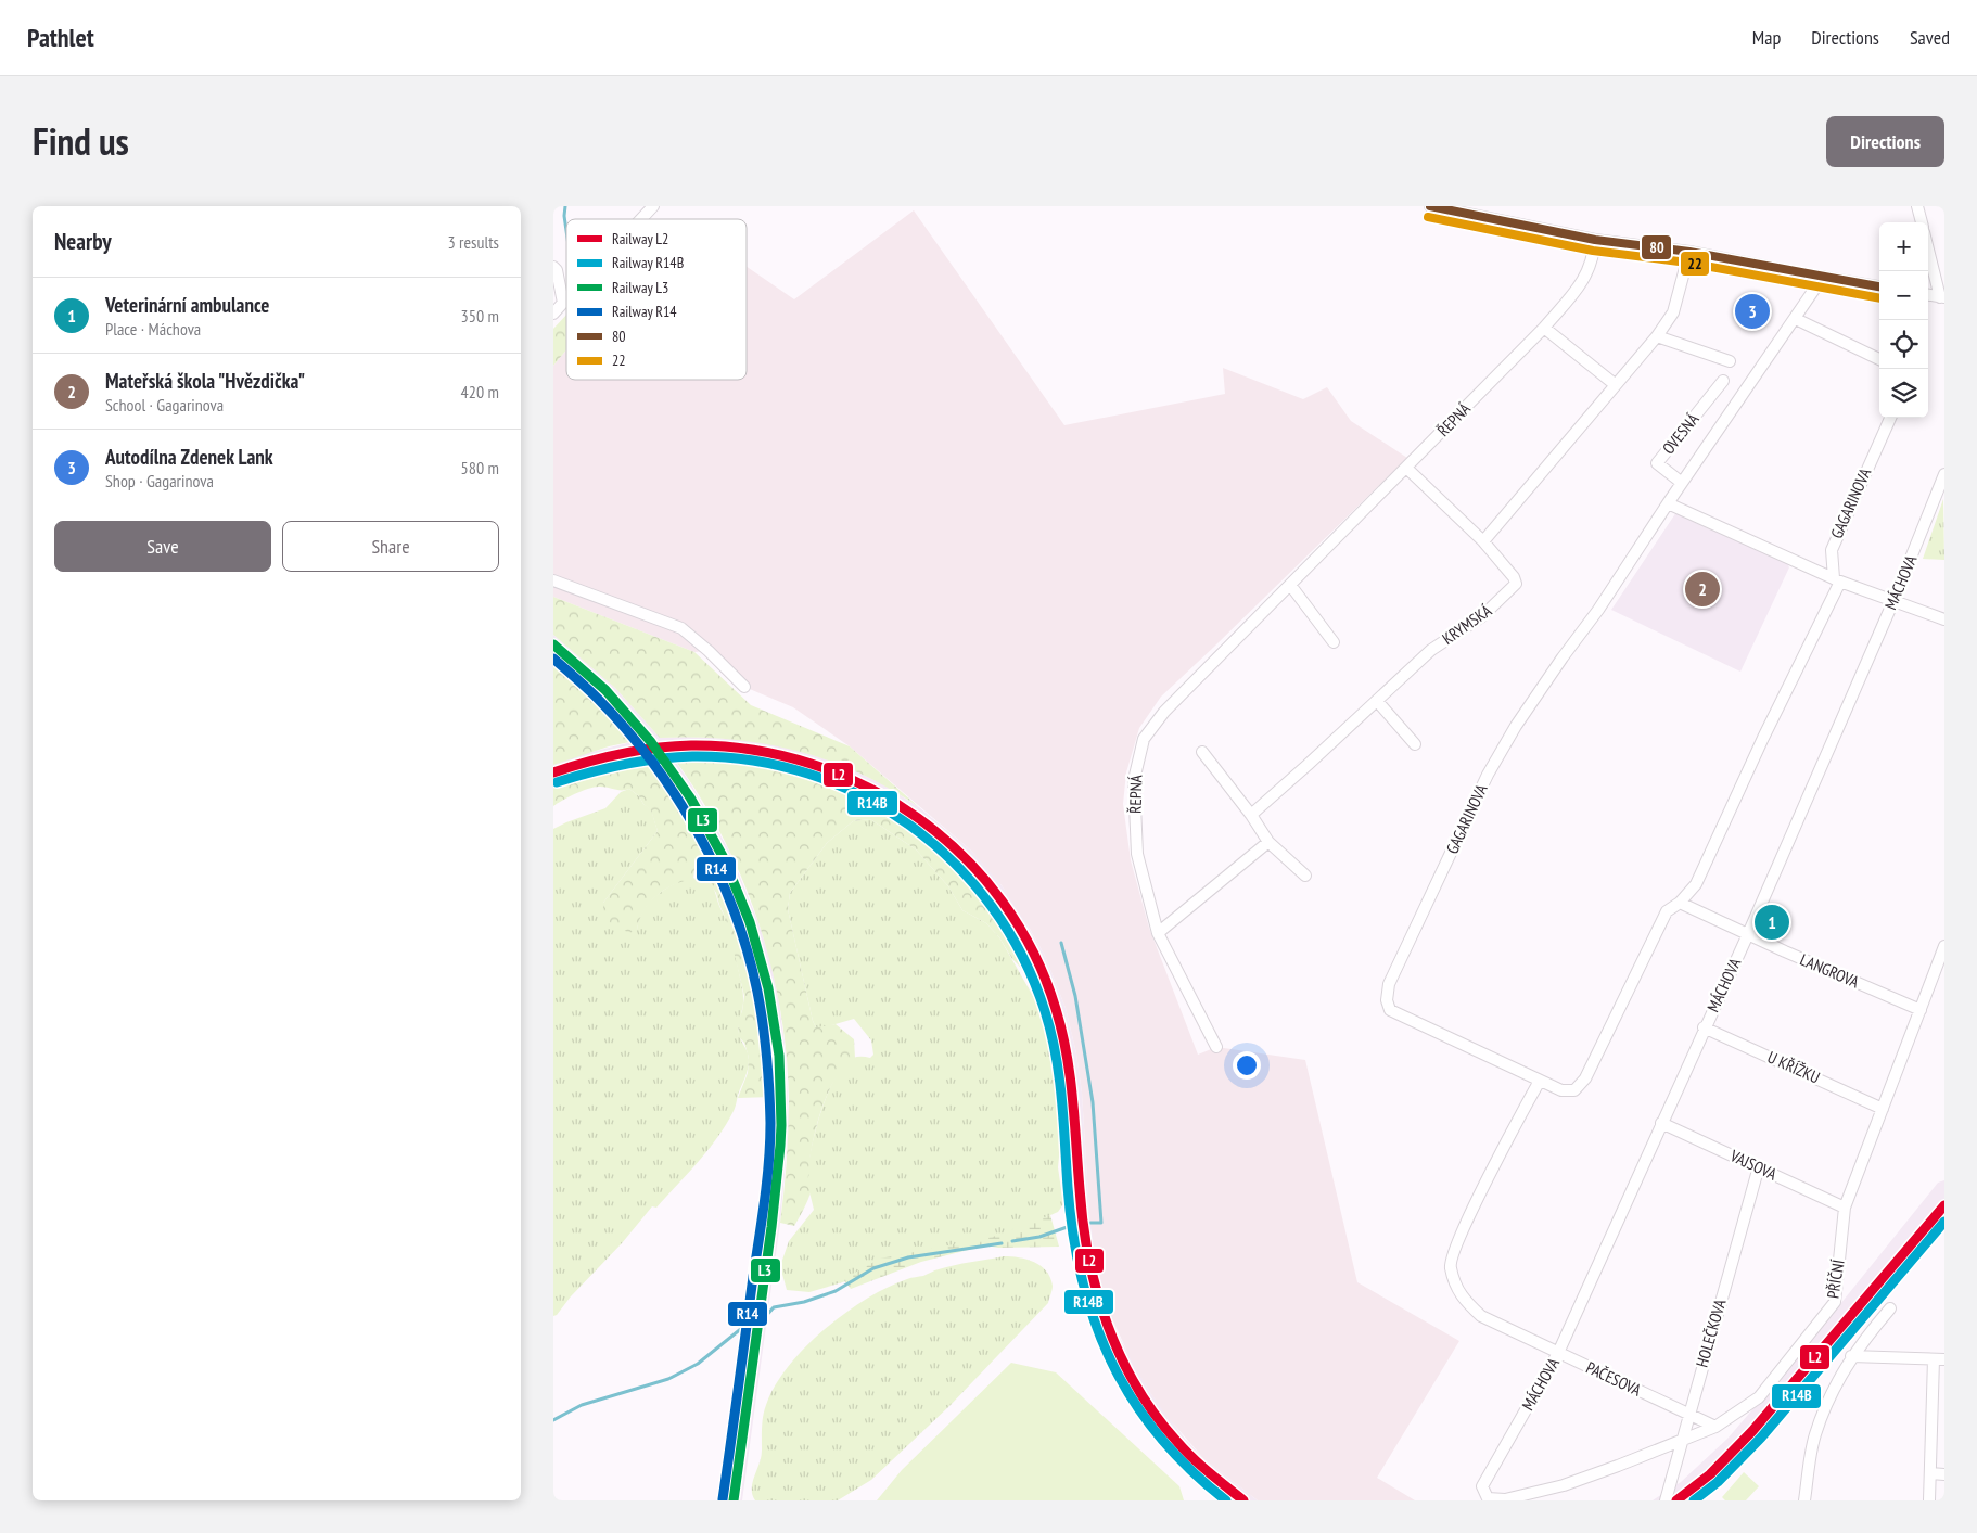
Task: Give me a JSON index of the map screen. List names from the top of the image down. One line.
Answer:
{"streets":{"street":["ŘEPNÁ","OVESNÁ","GAGARINOVA","MÁCHOVA","KRYMSKÁ","LANGROVA","U KŘÍŽKU","VAJSOVA","PŘÍČNÍ","HOLEČKOVA","PAČESOVA"]},"crossings":[["ŘEPNÁ","KRYMSKÁ"],["OVESNÁ","GAGARINOVA"],["GAGARINOVA","LANGROVA"],["GAGARINOVA","PAČESOVA"],["MÁCHOVA","LANGROVA"],["MÁCHOVA","U KŘÍŽKU"],["MÁCHOVA","VAJSOVA"],["MÁCHOVA","PŘÍČNÍ"],["MÁCHOVA","PAČESOVA"],["LANGROVA","PŘÍČNÍ"],["U KŘÍŽKU","PŘÍČNÍ"],["VAJSOVA","PŘÍČNÍ"],["VAJSOVA","HOLEČKOVA"],["PŘÍČNÍ","HOLEČKOVA"],["PŘÍČNÍ","PAČESOVA"],["HOLEČKOVA","PAČESOVA"]],"lines":["transit line 80","transit line 22","rail line L3","rail line R14","rail line L2","rail line R14B"],"legend":["Railway L2","Railway R14B","Railway L3","Railway R14","80","22"],"page":{"header":"Pathlet","nav":["Map","Directions","Saved"],"title":"Find us","buttons":["Directions",["Save","Share"]],"heading":["Nearby","3 results"],"map_buttons":["+","−"],"list":[{"mark":"1","name":"Veterinární ambulance","note":"Place · Máchova","value":"350 m"},{"mark":"2","name":"Mateřská škola \"Hvězdička\"","note":"School · Gagarinova","value":"420 m"},{"mark":"3","name":"Autodílna Zdenek Lank","note":"Shop · Gagarinova","value":"580 m"}],"pins":["3","2","1"]}}
